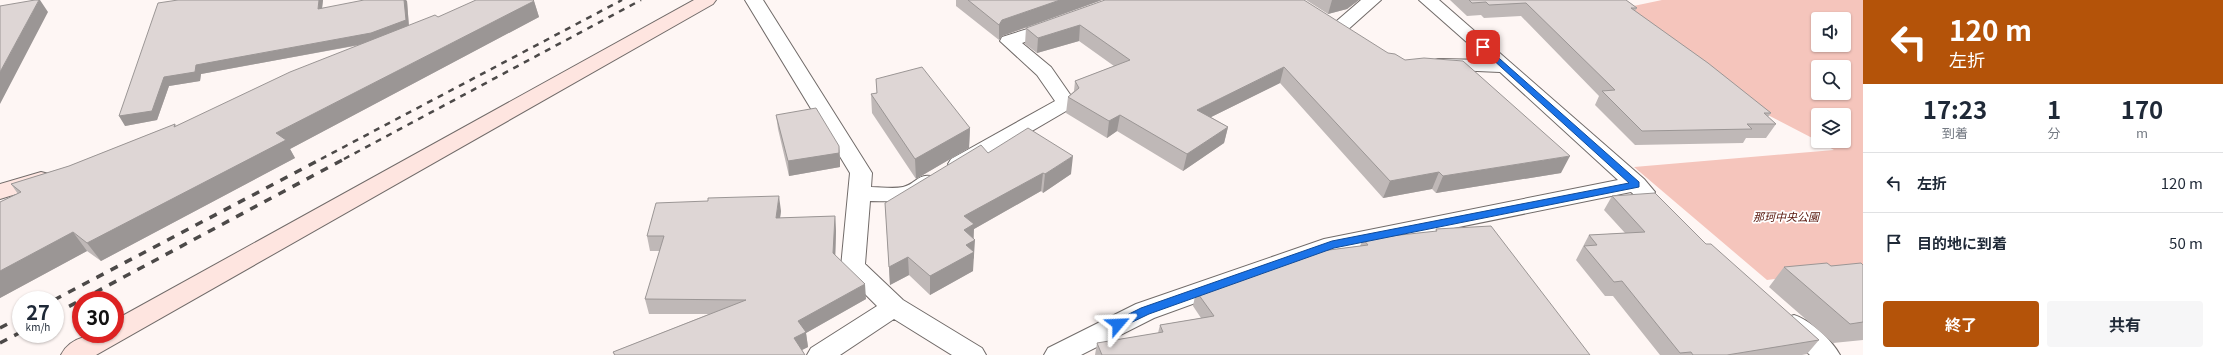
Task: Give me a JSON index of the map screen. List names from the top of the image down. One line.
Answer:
{"parks":["那珂中央公園"],"page":{"turn":["120 m","左折"],"eta":["17:23","到着","1","分","170","m"],"list":[{"name":"左折","value":"120 m"},{"name":"目的地に到着","value":"50 m"}],"speed":"27 km/h","limit":"30","buttons":["終了","共有"]}}
